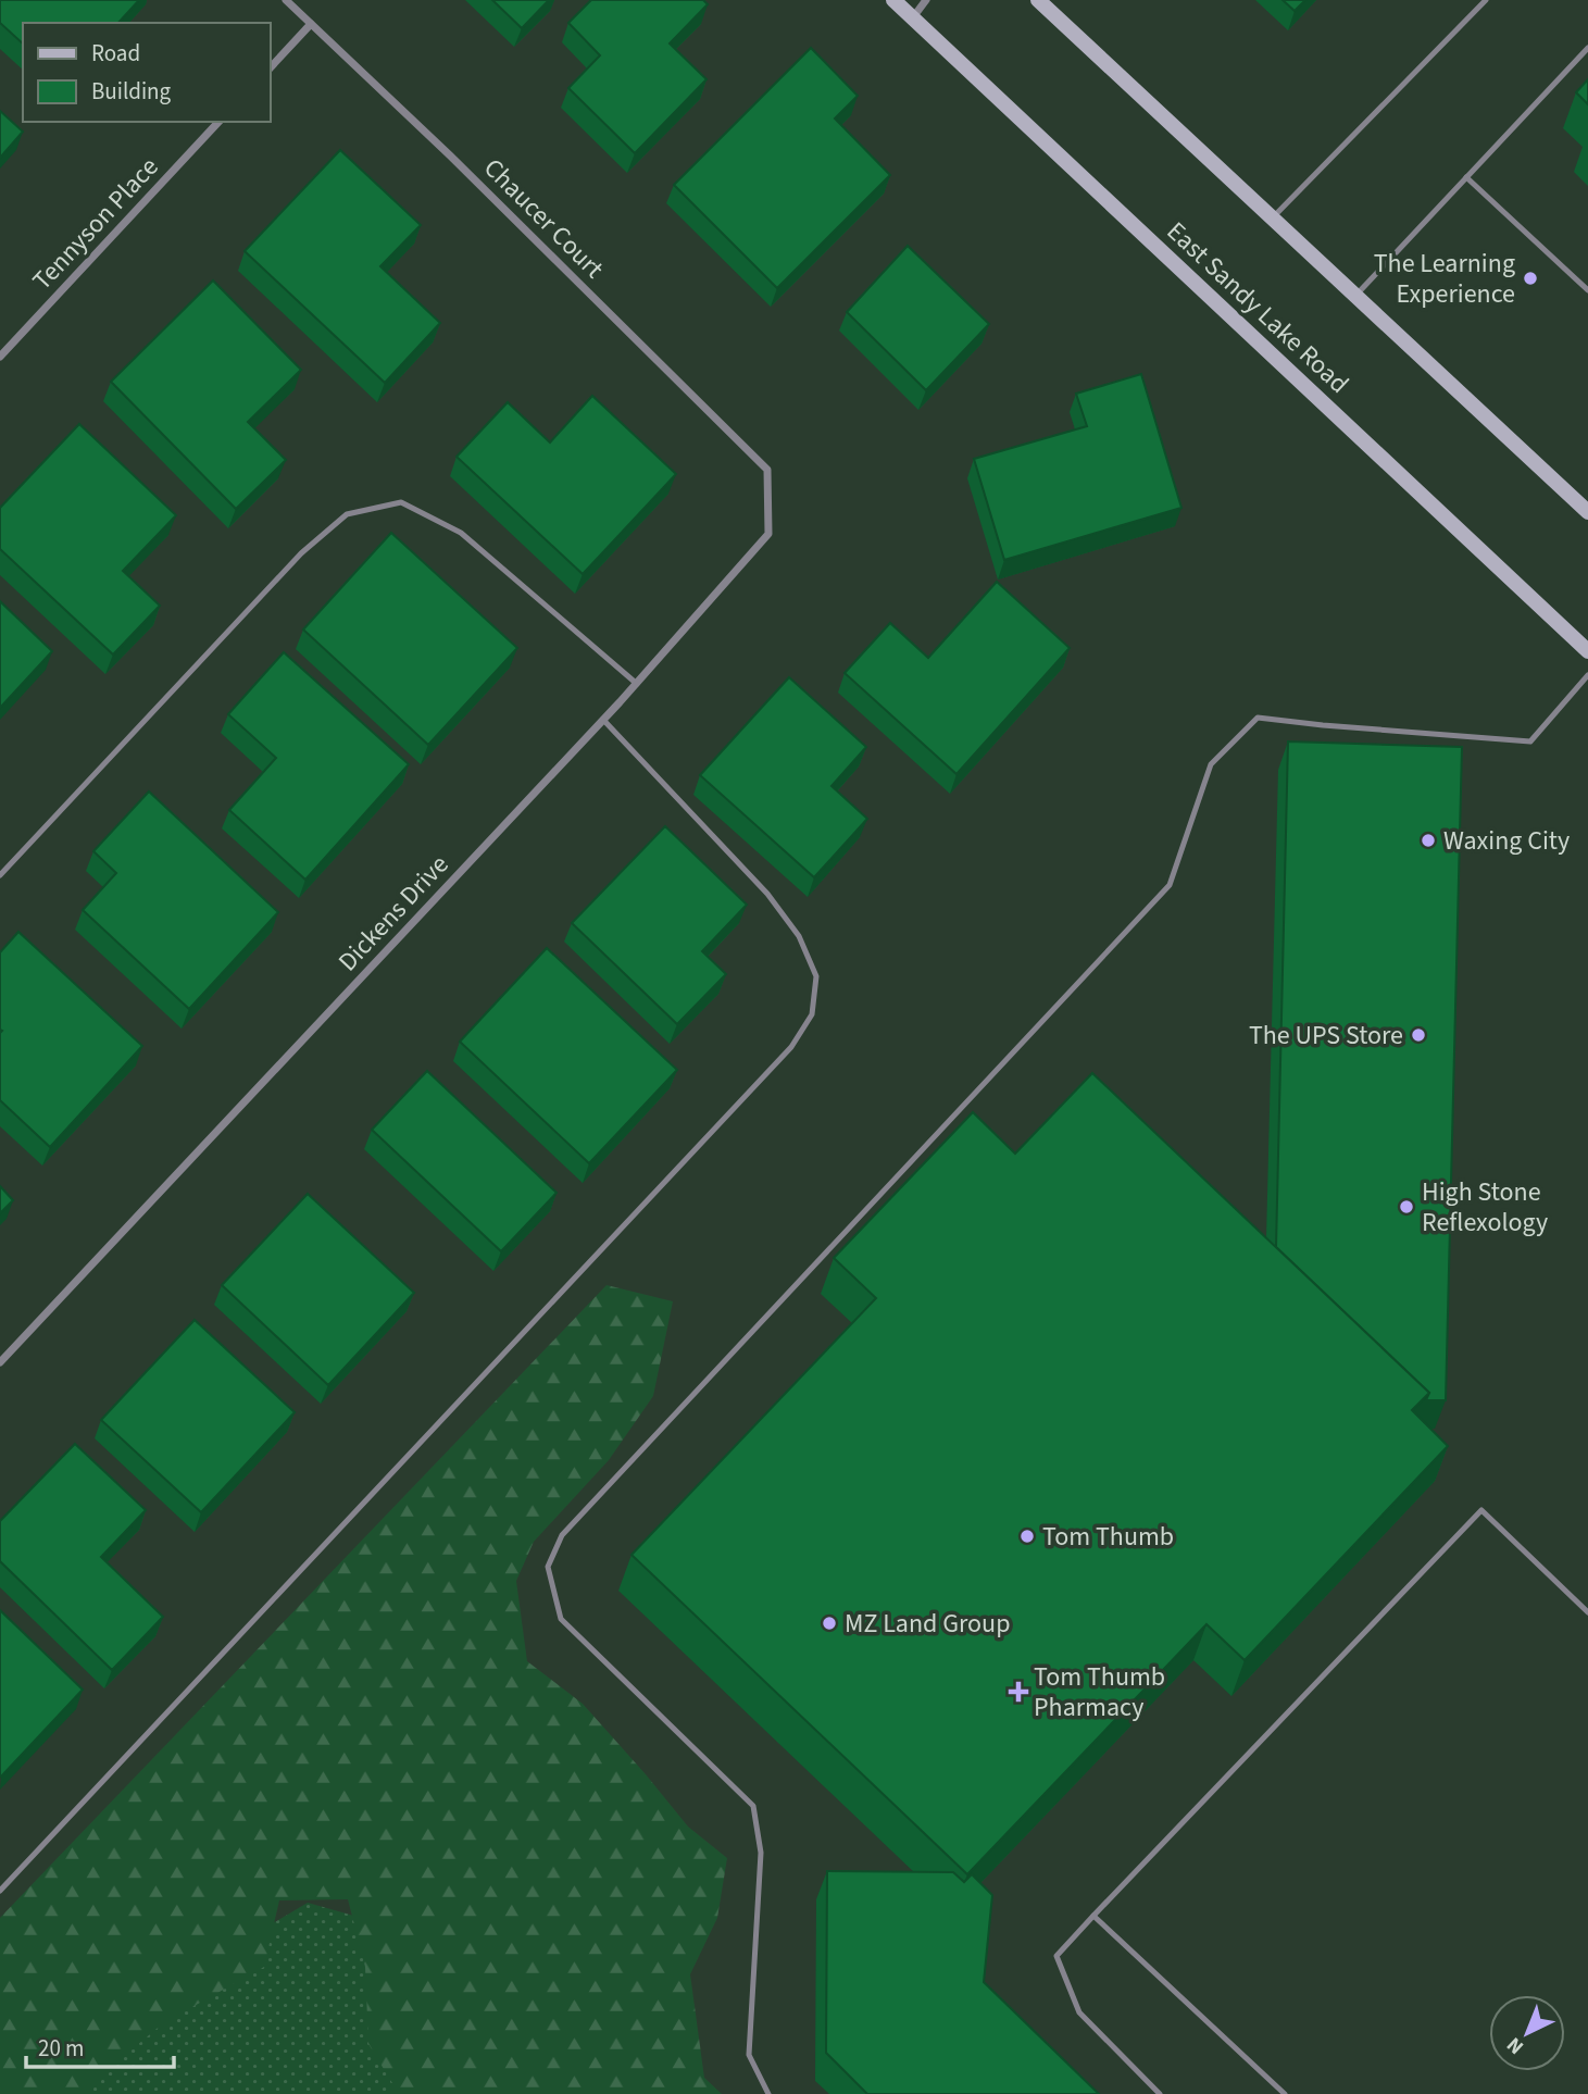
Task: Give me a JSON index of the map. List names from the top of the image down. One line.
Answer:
{"streets":{"main road":["East Sandy Lake Road"],"street":["Chaucer Court","Tennyson Place","Dickens Drive"]},"crossings":[["Chaucer Court","Dickens Drive"]],"places":{"other":["The Learning Experience","Waxing City","The UPS Store","High Stone Reflexology","Tom Thumb","MZ Land Group"],"health":["Tom Thumb Pharmacy"]},"legend":["Road","Building"],"scale_bar":"20 m","north":"bottom left"}
